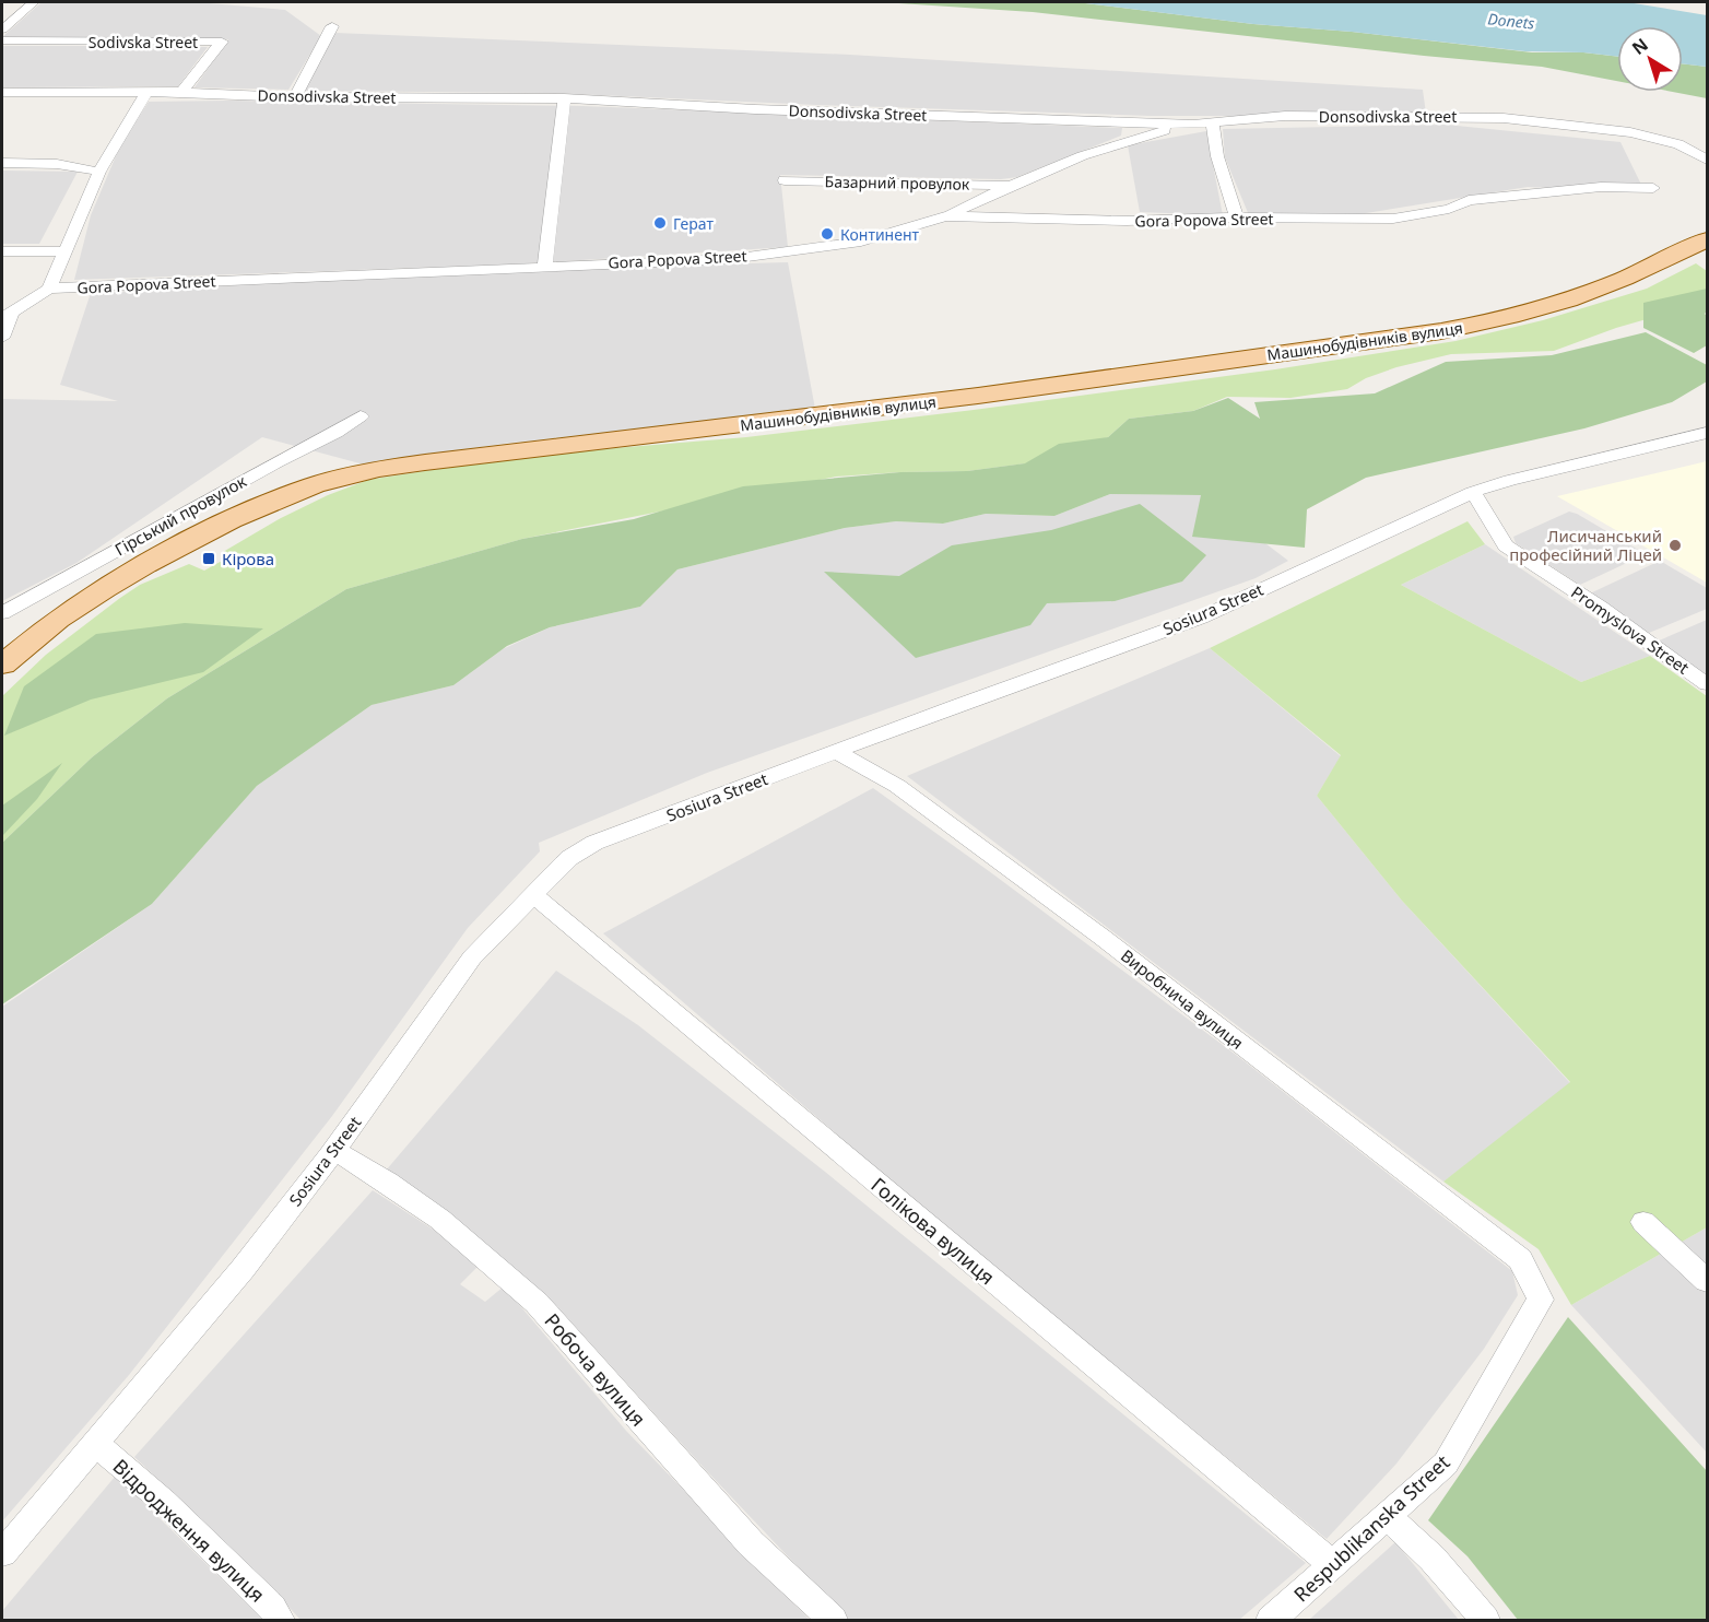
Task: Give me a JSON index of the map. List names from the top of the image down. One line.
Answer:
{"streets":{"main road":["Машинобудівників вулиця"],"street":["Sodivska Street","Donsodivska Street","Базарний провулок","Gora Popova Street","Гірський провулок","Sosiura Street","Promyslova Street","Виробнича вулиця","Голікова вулиця","Робоча вулиця","Respublikanska Street","Відродження вулиця"]},"crossings":[["Sodivska Street","Donsodivska Street"],["Sosiura Street","Promyslova Street"],["Sosiura Street","Виробнича вулиця"],["Sosiura Street","Голікова вулиця"],["Sosiura Street","Робоча вулиця"],["Sosiura Street","Відродження вулиця"],["Виробнича вулиця","Respublikanska Street"],["Голікова вулиця","Respublikanska Street"]],"water":["Donets"],"places":{"other":["Герат","Континент","Лисичанський професійний Ліцей"],"transit":["Кірова"]},"north":"top left"}
